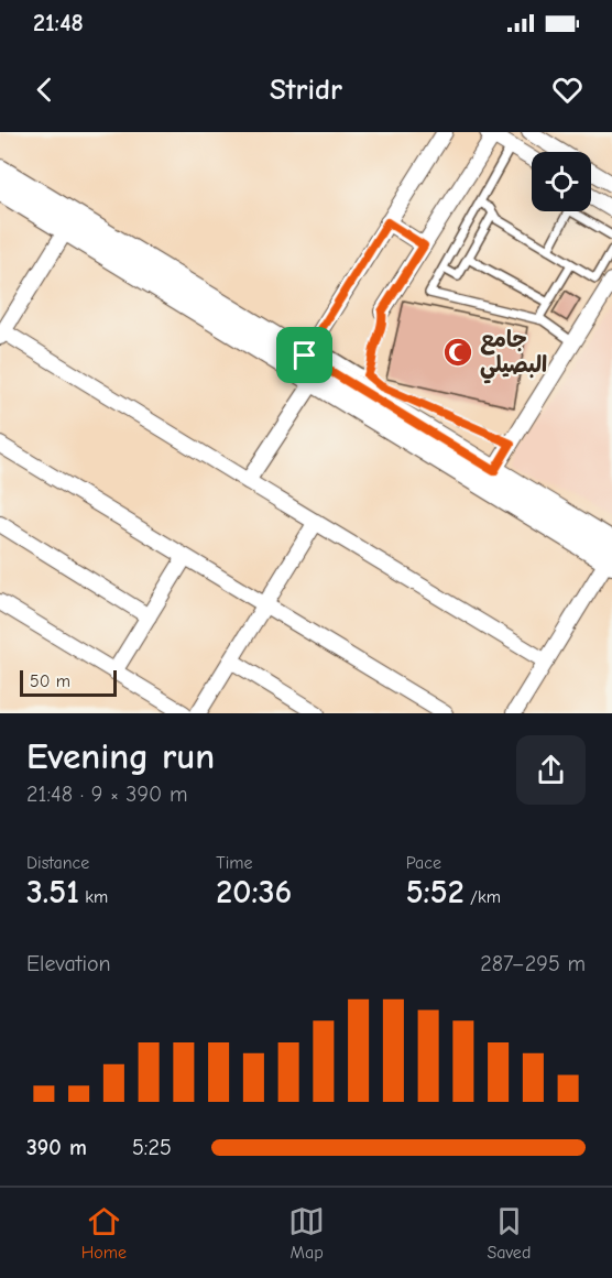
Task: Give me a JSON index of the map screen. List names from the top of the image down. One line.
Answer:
{"places":{"mosque":["جامع البصيلي"]},"scale_bar":"50 m","page":{"status":"21:48","header":"Stridr","scale":"50 m","heading":["Evening run","21:48 · 9 × 390 m"],"stats":[["Distance","3.51 km"],["Time","20:36"],["Pace","5:52 /km"]],"chart":["Elevation","287–295 m"],"list":[{"name":"390 m","note":"5:25"}],"tabs":["Home","Map","Saved"]}}
